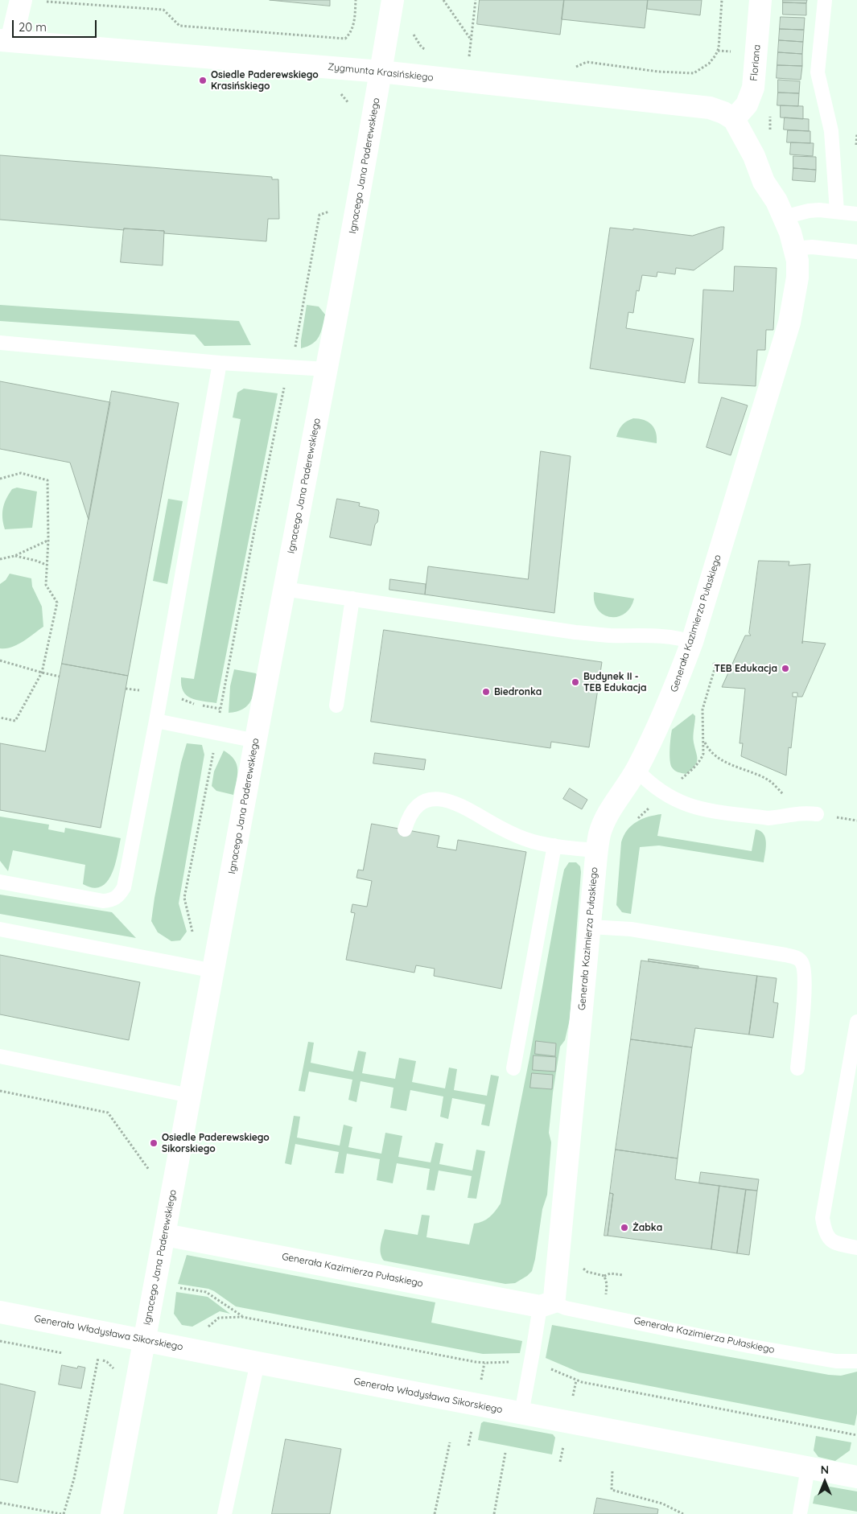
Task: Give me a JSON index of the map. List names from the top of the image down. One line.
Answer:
{"streets":{"street":["Floriana","Zygmunta Krasińskiego","Ignacego Jana Paderewskiego","Generała Kazimierza Pułaskiego","Generała Władysława Sikorskiego"]},"crossings":[["Floriana","Zygmunta Krasińskiego"],["Floriana","Generała Kazimierza Pułaskiego"],["Zygmunta Krasińskiego","Ignacego Jana Paderewskiego"],["Zygmunta Krasińskiego","Generała Kazimierza Pułaskiego"],["Ignacego Jana Paderewskiego","Generała Kazimierza Pułaskiego"],["Ignacego Jana Paderewskiego","Generała Władysława Sikorskiego"],["Generała Kazimierza Pułaskiego","Generała Władysława Sikorskiego"]],"places":["Osiedle Paderewskiego Krasińskiego","TEB Edukacja","Budynek II - TEB Edukacja","Biedronka","Osiedle Paderewskiego Sikorskiego","Żabka"],"scale_bar":"20 m","north":"top"}
